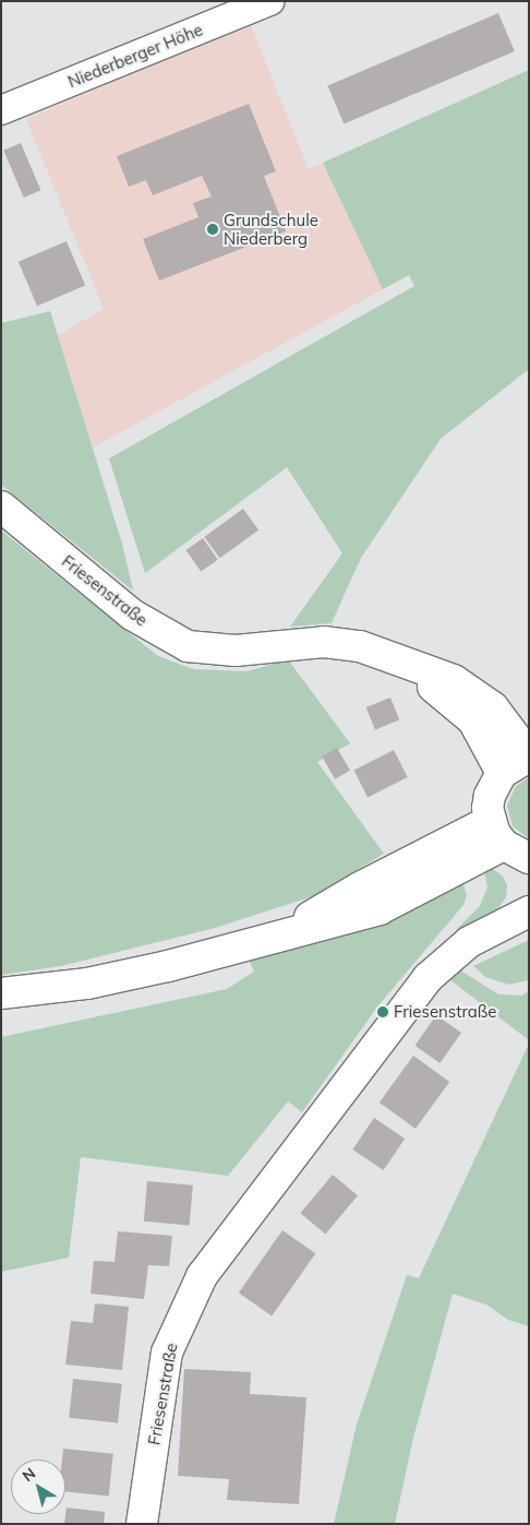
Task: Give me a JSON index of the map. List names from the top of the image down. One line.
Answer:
{"streets":{"street":["Niederberger Höhe","Friesenstraße"]},"places":["Grundschule Niederberg","Friesenstraße"],"north":"top left"}
